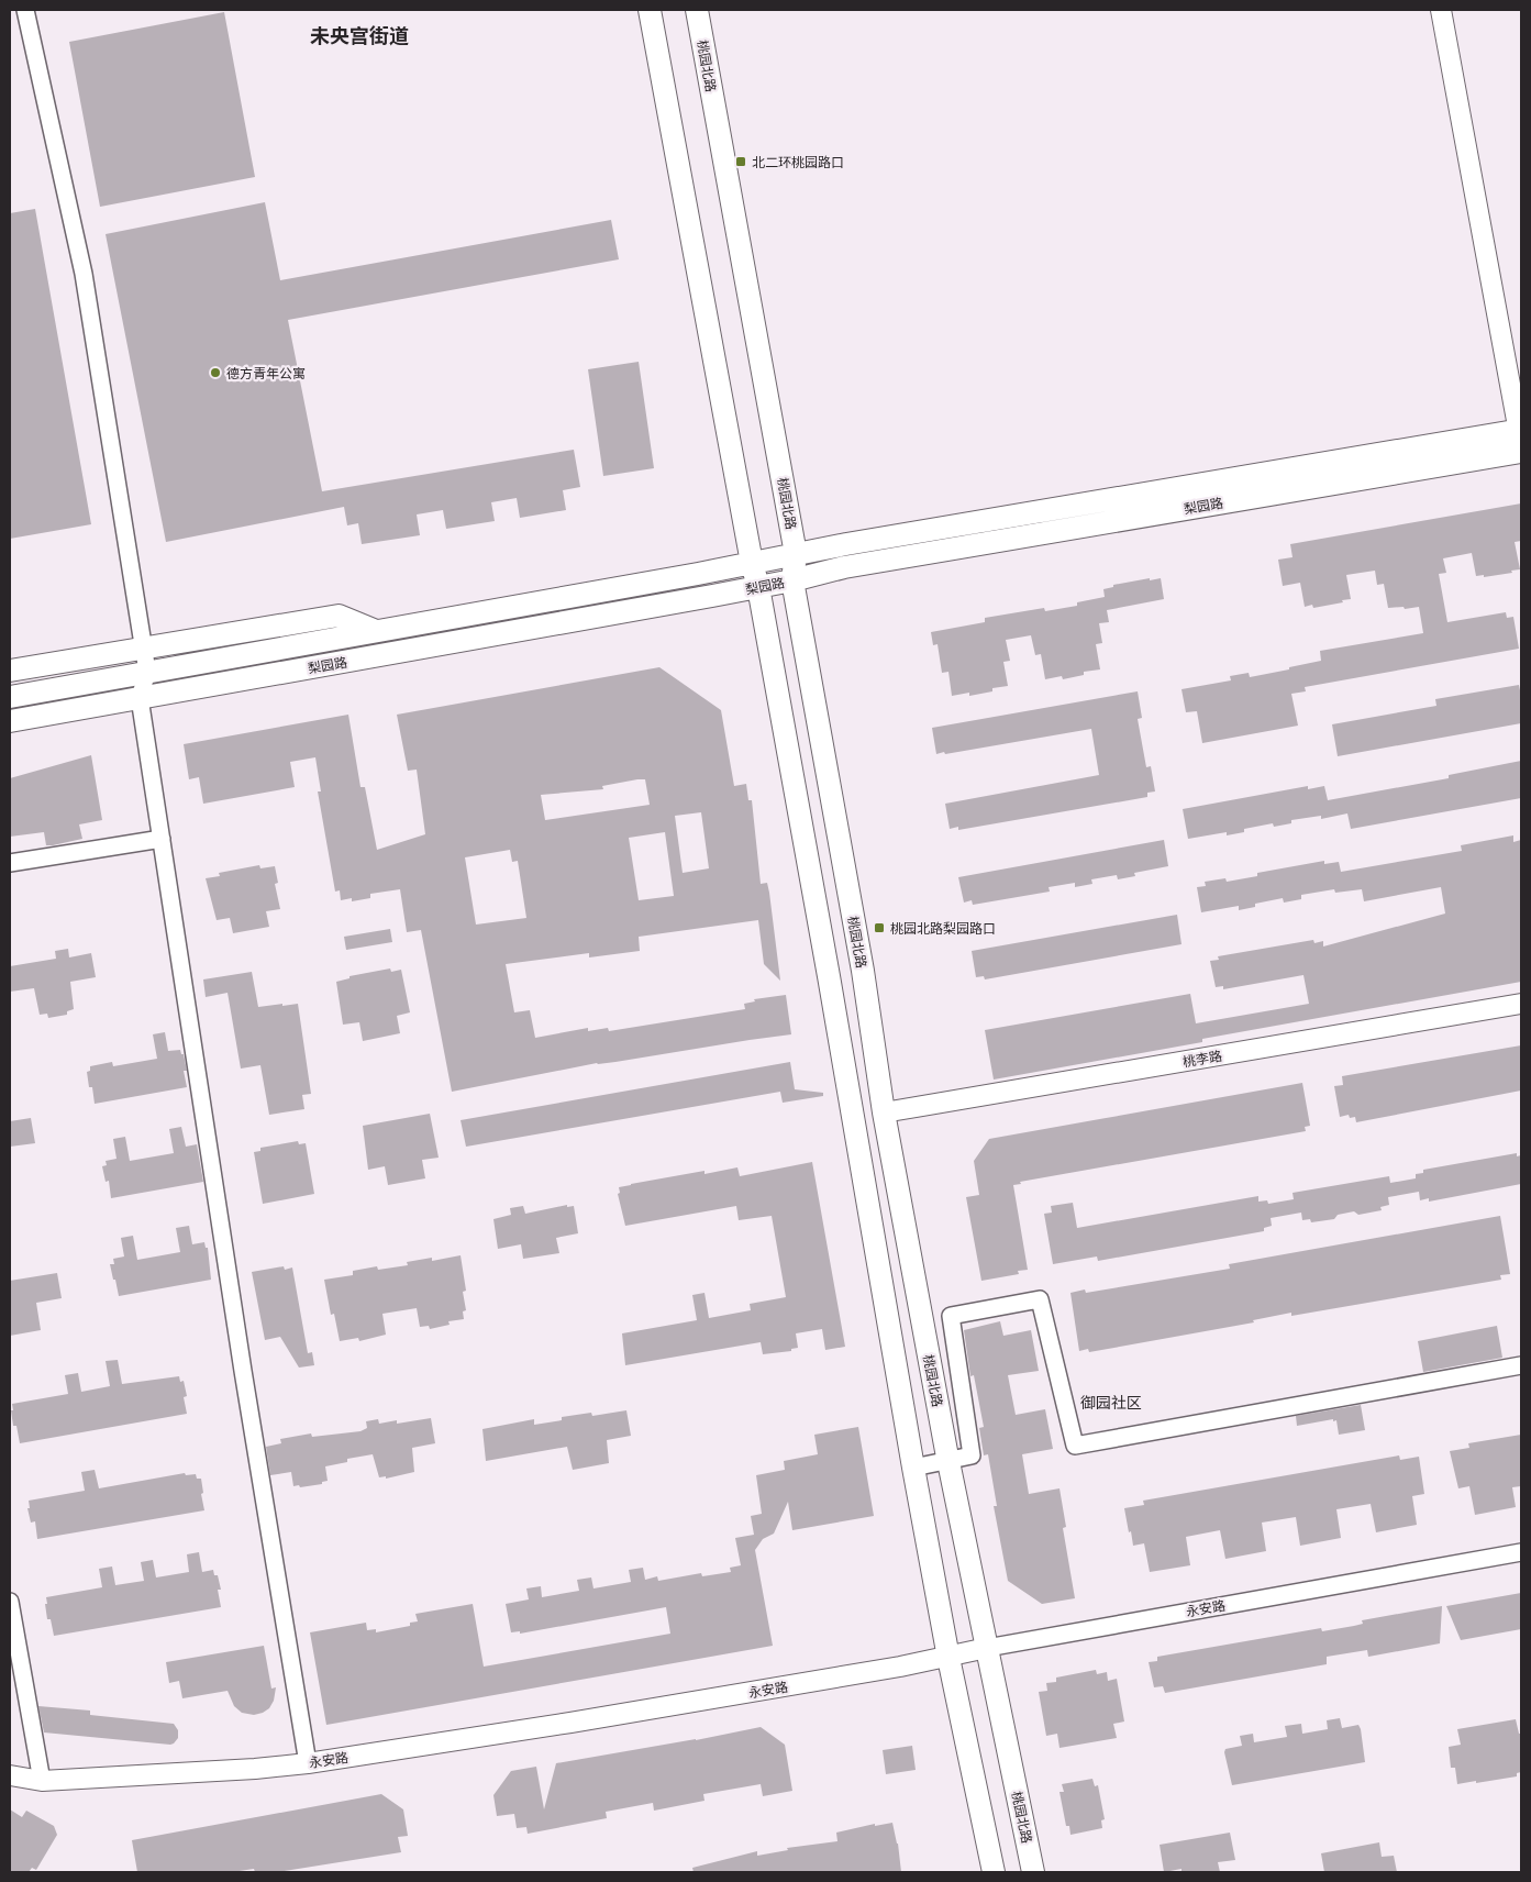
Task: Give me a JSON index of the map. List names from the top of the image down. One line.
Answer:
{"streets":{"main road":["桃园北路","梨园路"],"street":["桃李路","永安路"]},"crossings":[["桃园北路","梨园路"],["桃园北路","桃李路"],["桃园北路","永安路"]],"districts":["未央宫街道","御园社区"],"places":{"transit":["北二环桃园路口","桃园北路梨园路口"],"other":["德方青年公寓"]}}
